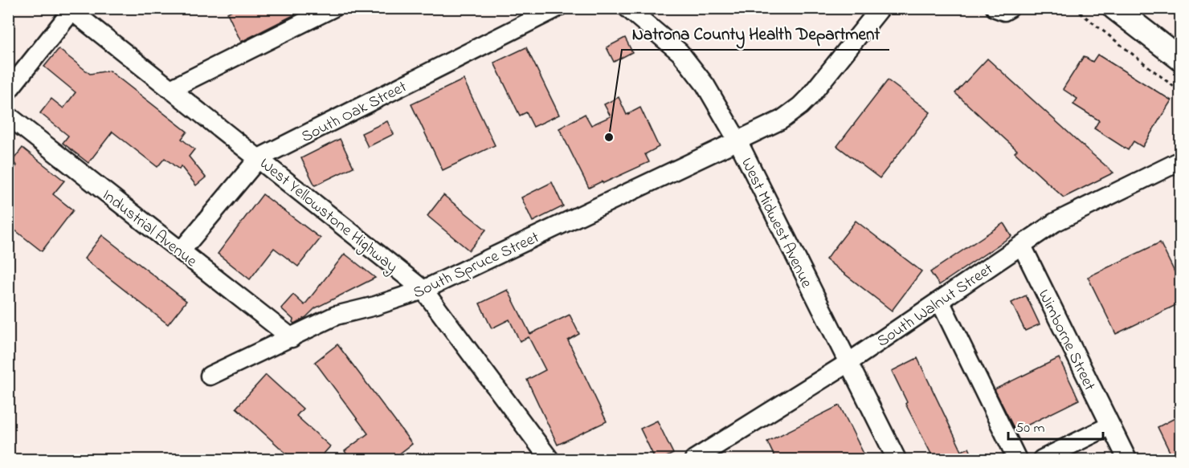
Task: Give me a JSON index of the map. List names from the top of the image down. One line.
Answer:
{"streets":{"street":["South Oak Street","West Yellowstone Highway","West Midwest Avenue","Industrial Avenue","South Spruce Street","South Walnut Street","Wimborne Street"]},"crossings":[["South Oak Street","West Yellowstone Highway"],["South Oak Street","Industrial Avenue"],["West Yellowstone Highway","South Spruce Street"],["West Midwest Avenue","South Spruce Street"],["West Midwest Avenue","South Walnut Street"],["Industrial Avenue","South Spruce Street"],["South Walnut Street","Wimborne Street"]],"places":["Natrona County Health Department"],"scale_bar":"50 m"}
